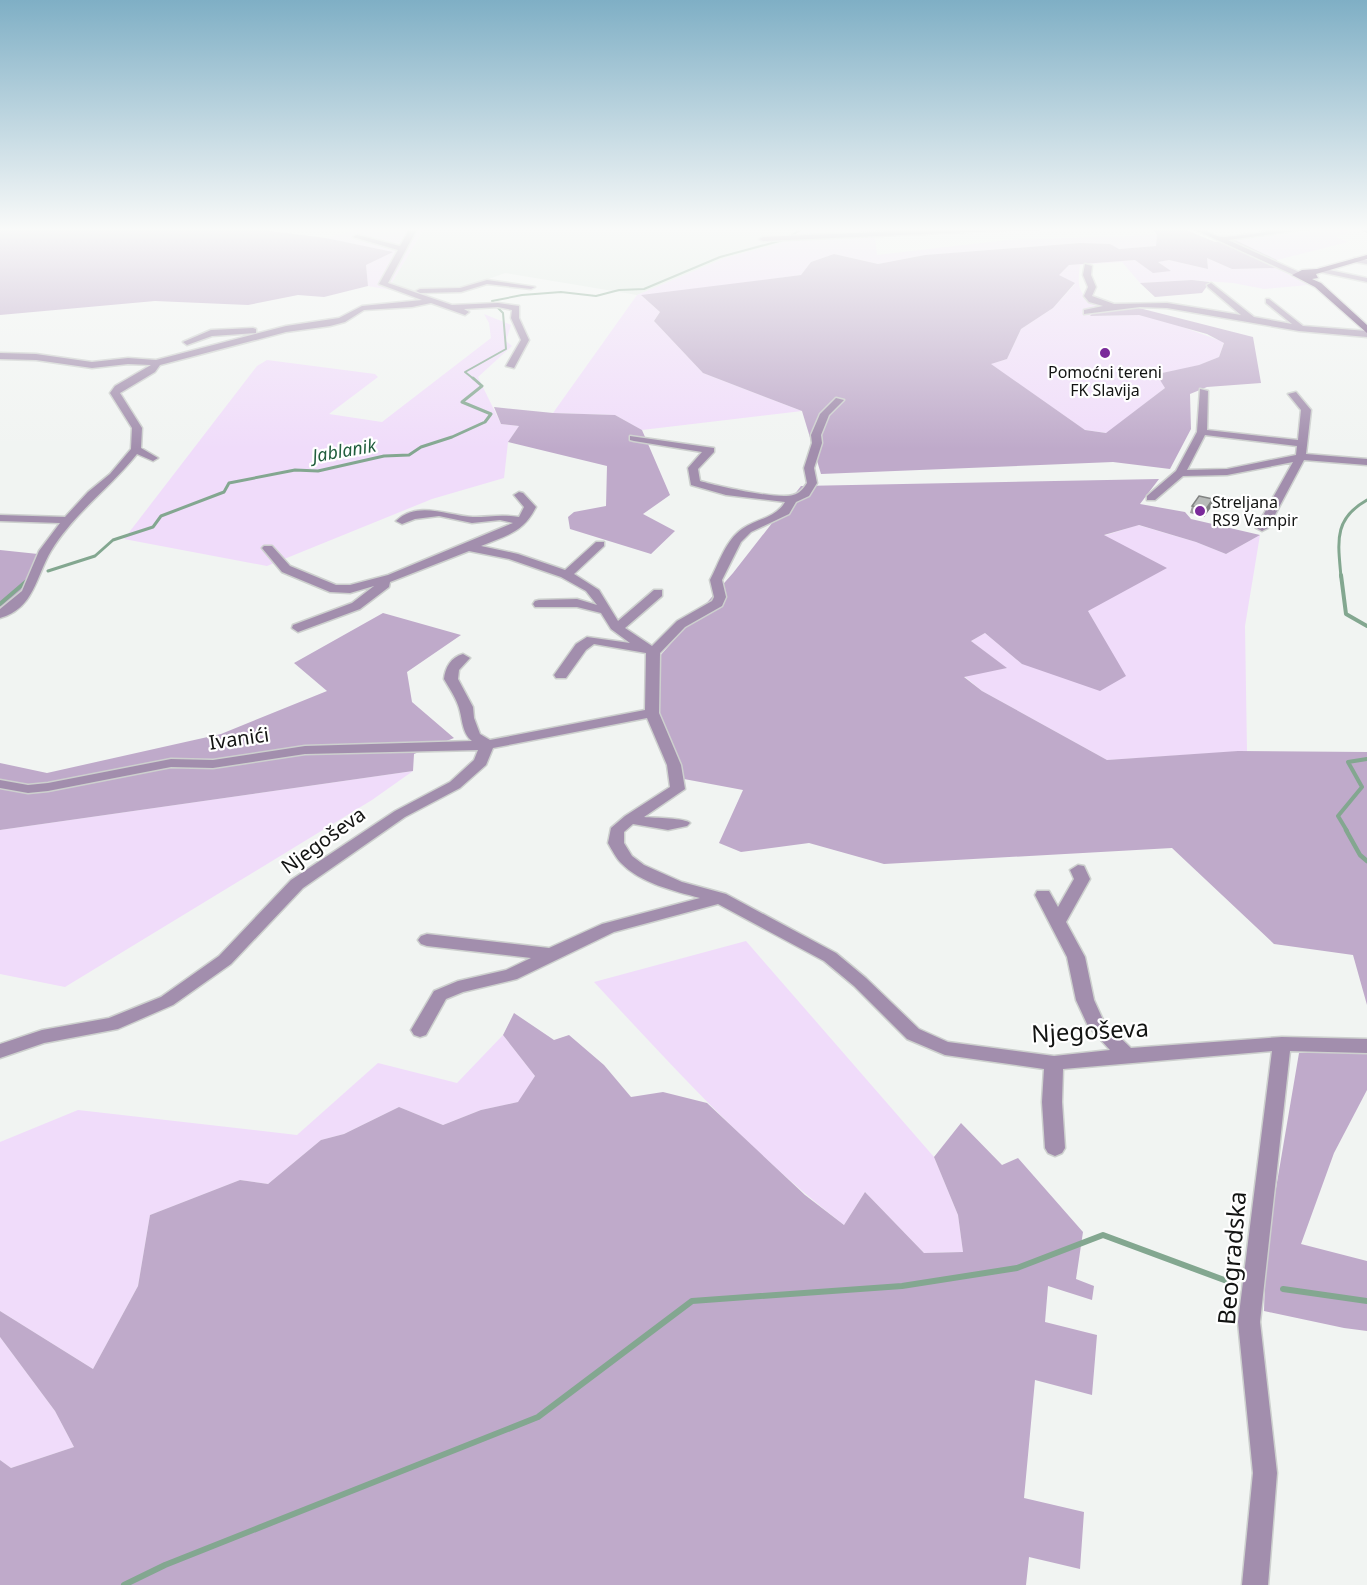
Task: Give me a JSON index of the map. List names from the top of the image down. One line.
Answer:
{"streets":{"street":["Ivanići","Njegoševa","Beogradska"]},"crossings":[["Ivanići","Njegoševa"],["Njegoševa","Beogradska"]],"water":["Jablanik"],"places":["Pomoćni tereni FK Slavija","Streljana RS9 Vampir"]}
